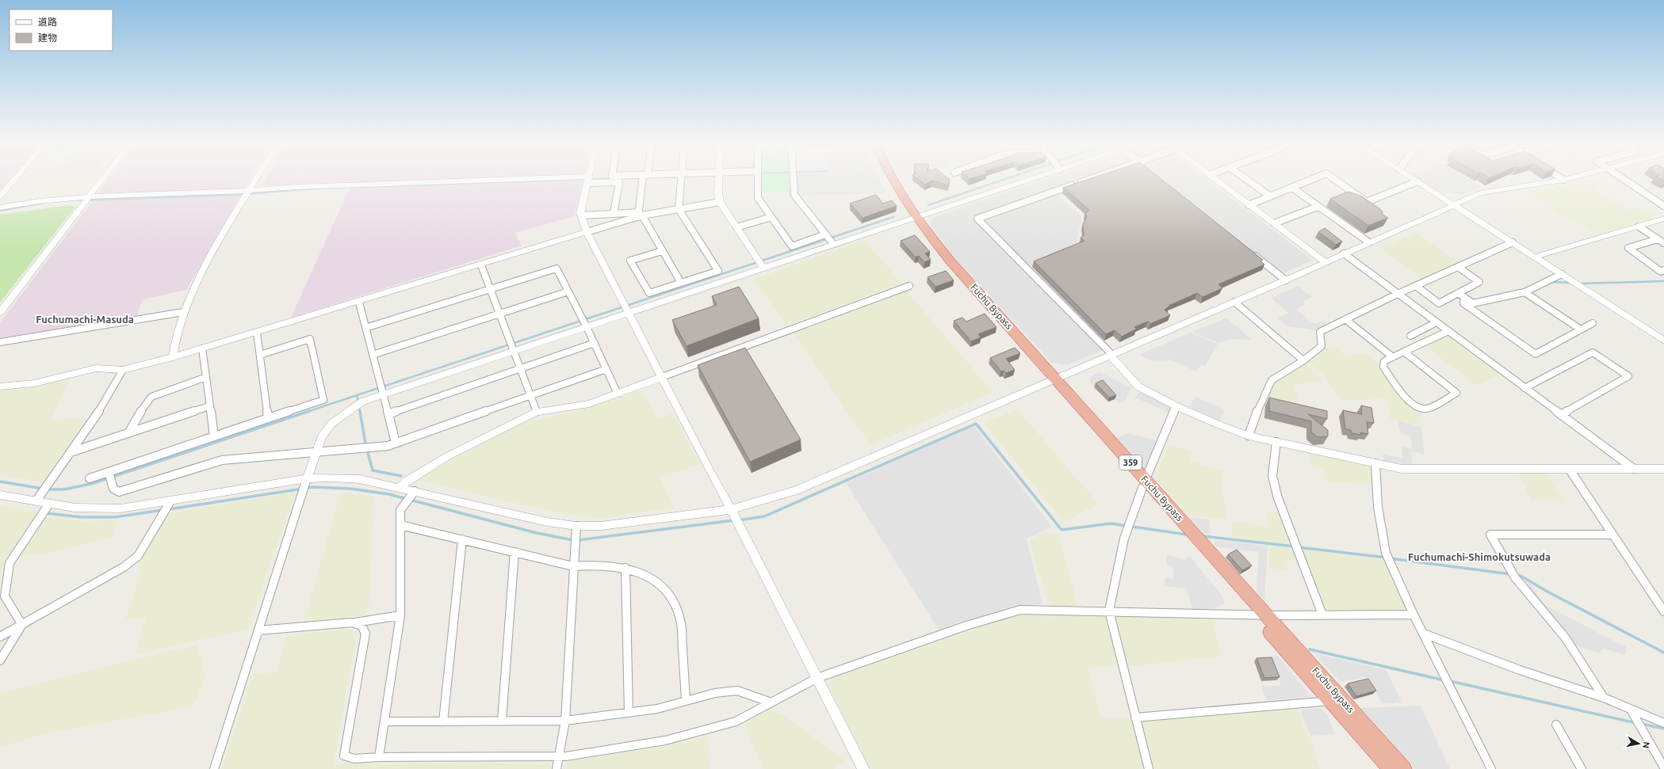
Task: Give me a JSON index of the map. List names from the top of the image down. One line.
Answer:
{"streets":{"highway":["Fuchu Bypass","359"]},"districts":["Fuchumachi-Masuda","Fuchumachi-Shimokutsuwada"],"legend":["道路","建物"],"north":"right"}
